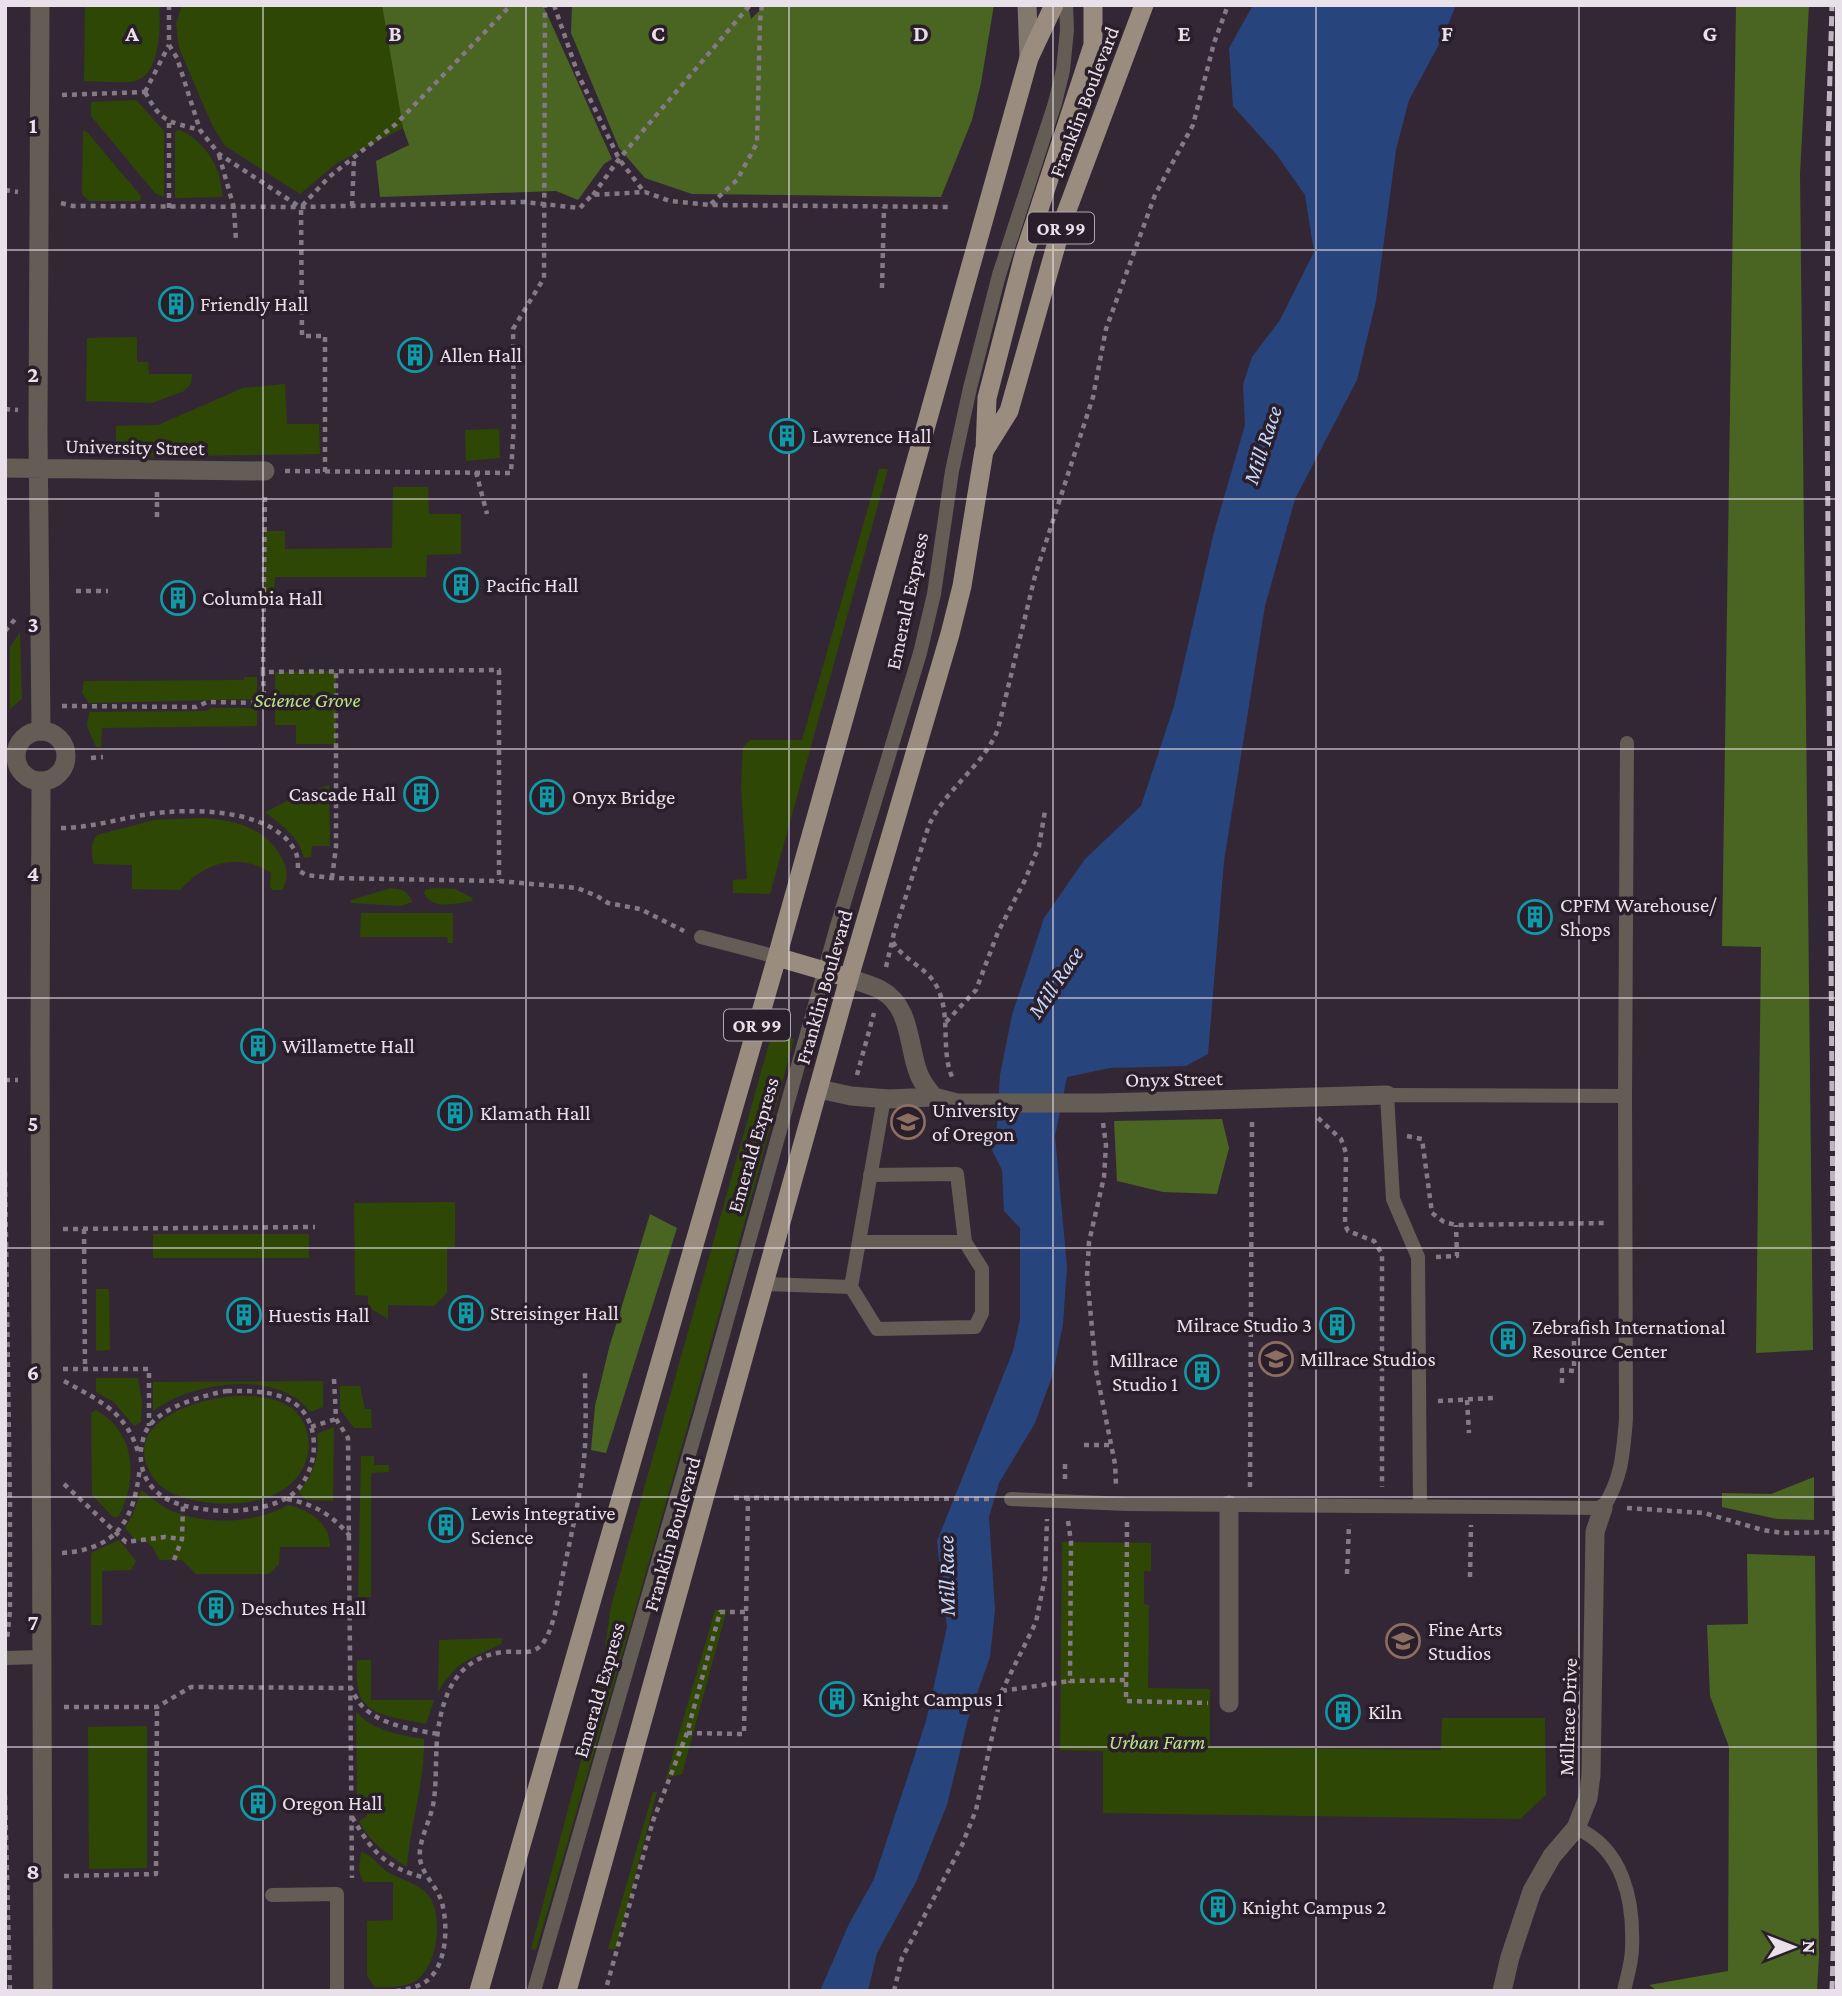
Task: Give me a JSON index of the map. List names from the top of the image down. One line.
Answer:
{"streets":{"main road":["Franklin Boulevard","OR 99"],"street":["University Street","Onyx Street","Millrace Drive"],"lane":["Emerald Express"]},"crossings":[["Franklin Boulevard","Onyx Street"]],"water":["Mill Race"],"parks":["Science Grove","Urban Farm"],"places":{"building":["Friendly Hall","Allen Hall","Lawrence Hall","Pacific Hall","Columbia Hall","Cascade Hall","Onyx Bridge","CPFM Warehouse/ Shops","Willamette Hall","Klamath Hall","Streisinger Hall","Huestis Hall","Milrace Studio 3","Zebrafish International Resource Center","Millrace Studio 1","Lewis Integrative Science","Deschutes Hall","Knight Campus 1","Kiln","Oregon Hall","Knight Campus 2"],"school or university":["University of Oregon","Millrace Studios","Fine Arts Studios"]},"north":"right","grid":{"columns":["A","B","C","D","E","F","G"],"rows":["1","2","3","4","5","6","7","8"]}}
